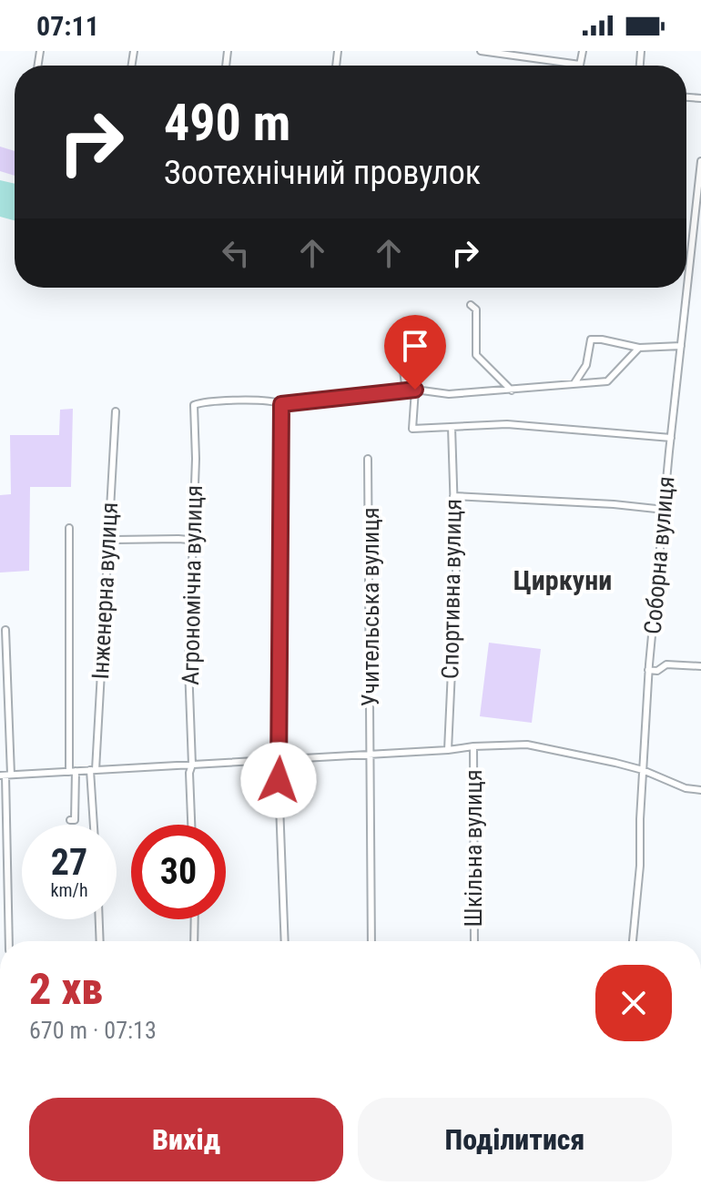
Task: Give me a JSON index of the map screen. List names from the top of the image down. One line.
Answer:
{"streets":{"street":["Соборна вулиця","Агрономічна вулиця","Спортивна вулиця","Інженерна вулиця","Учительська вулиця","Шкільна вулиця"]},"districts":["Циркуни"],"page":{"status":"07:11","turn":["490 m","Зоотехнічний провулок"],"speed":"27 km/h","limit":"30","heading":["2 хв","670 m · 07:13"],"buttons":["Вихід","Поділитися"]}}
